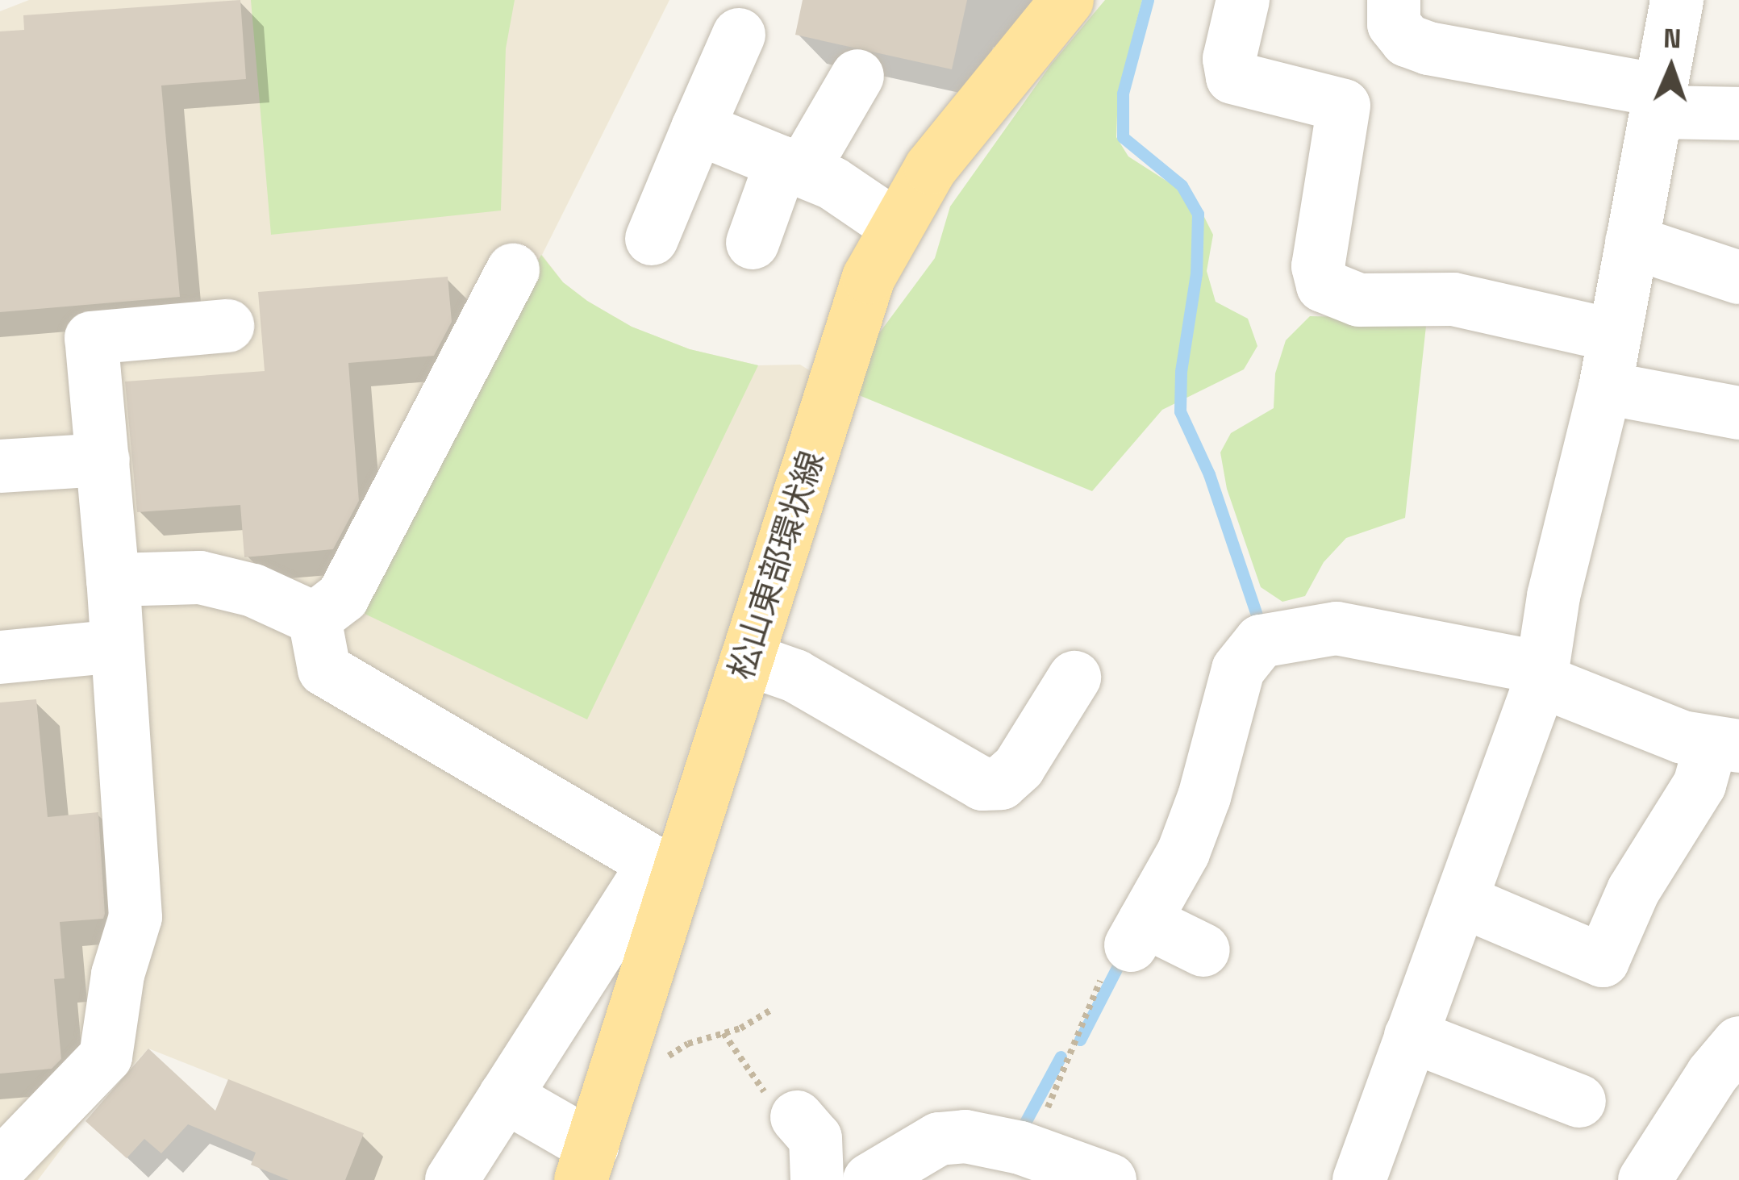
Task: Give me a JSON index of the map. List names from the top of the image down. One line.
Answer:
{"streets":{"main road":["松山東部環状線"]},"north":"top"}
